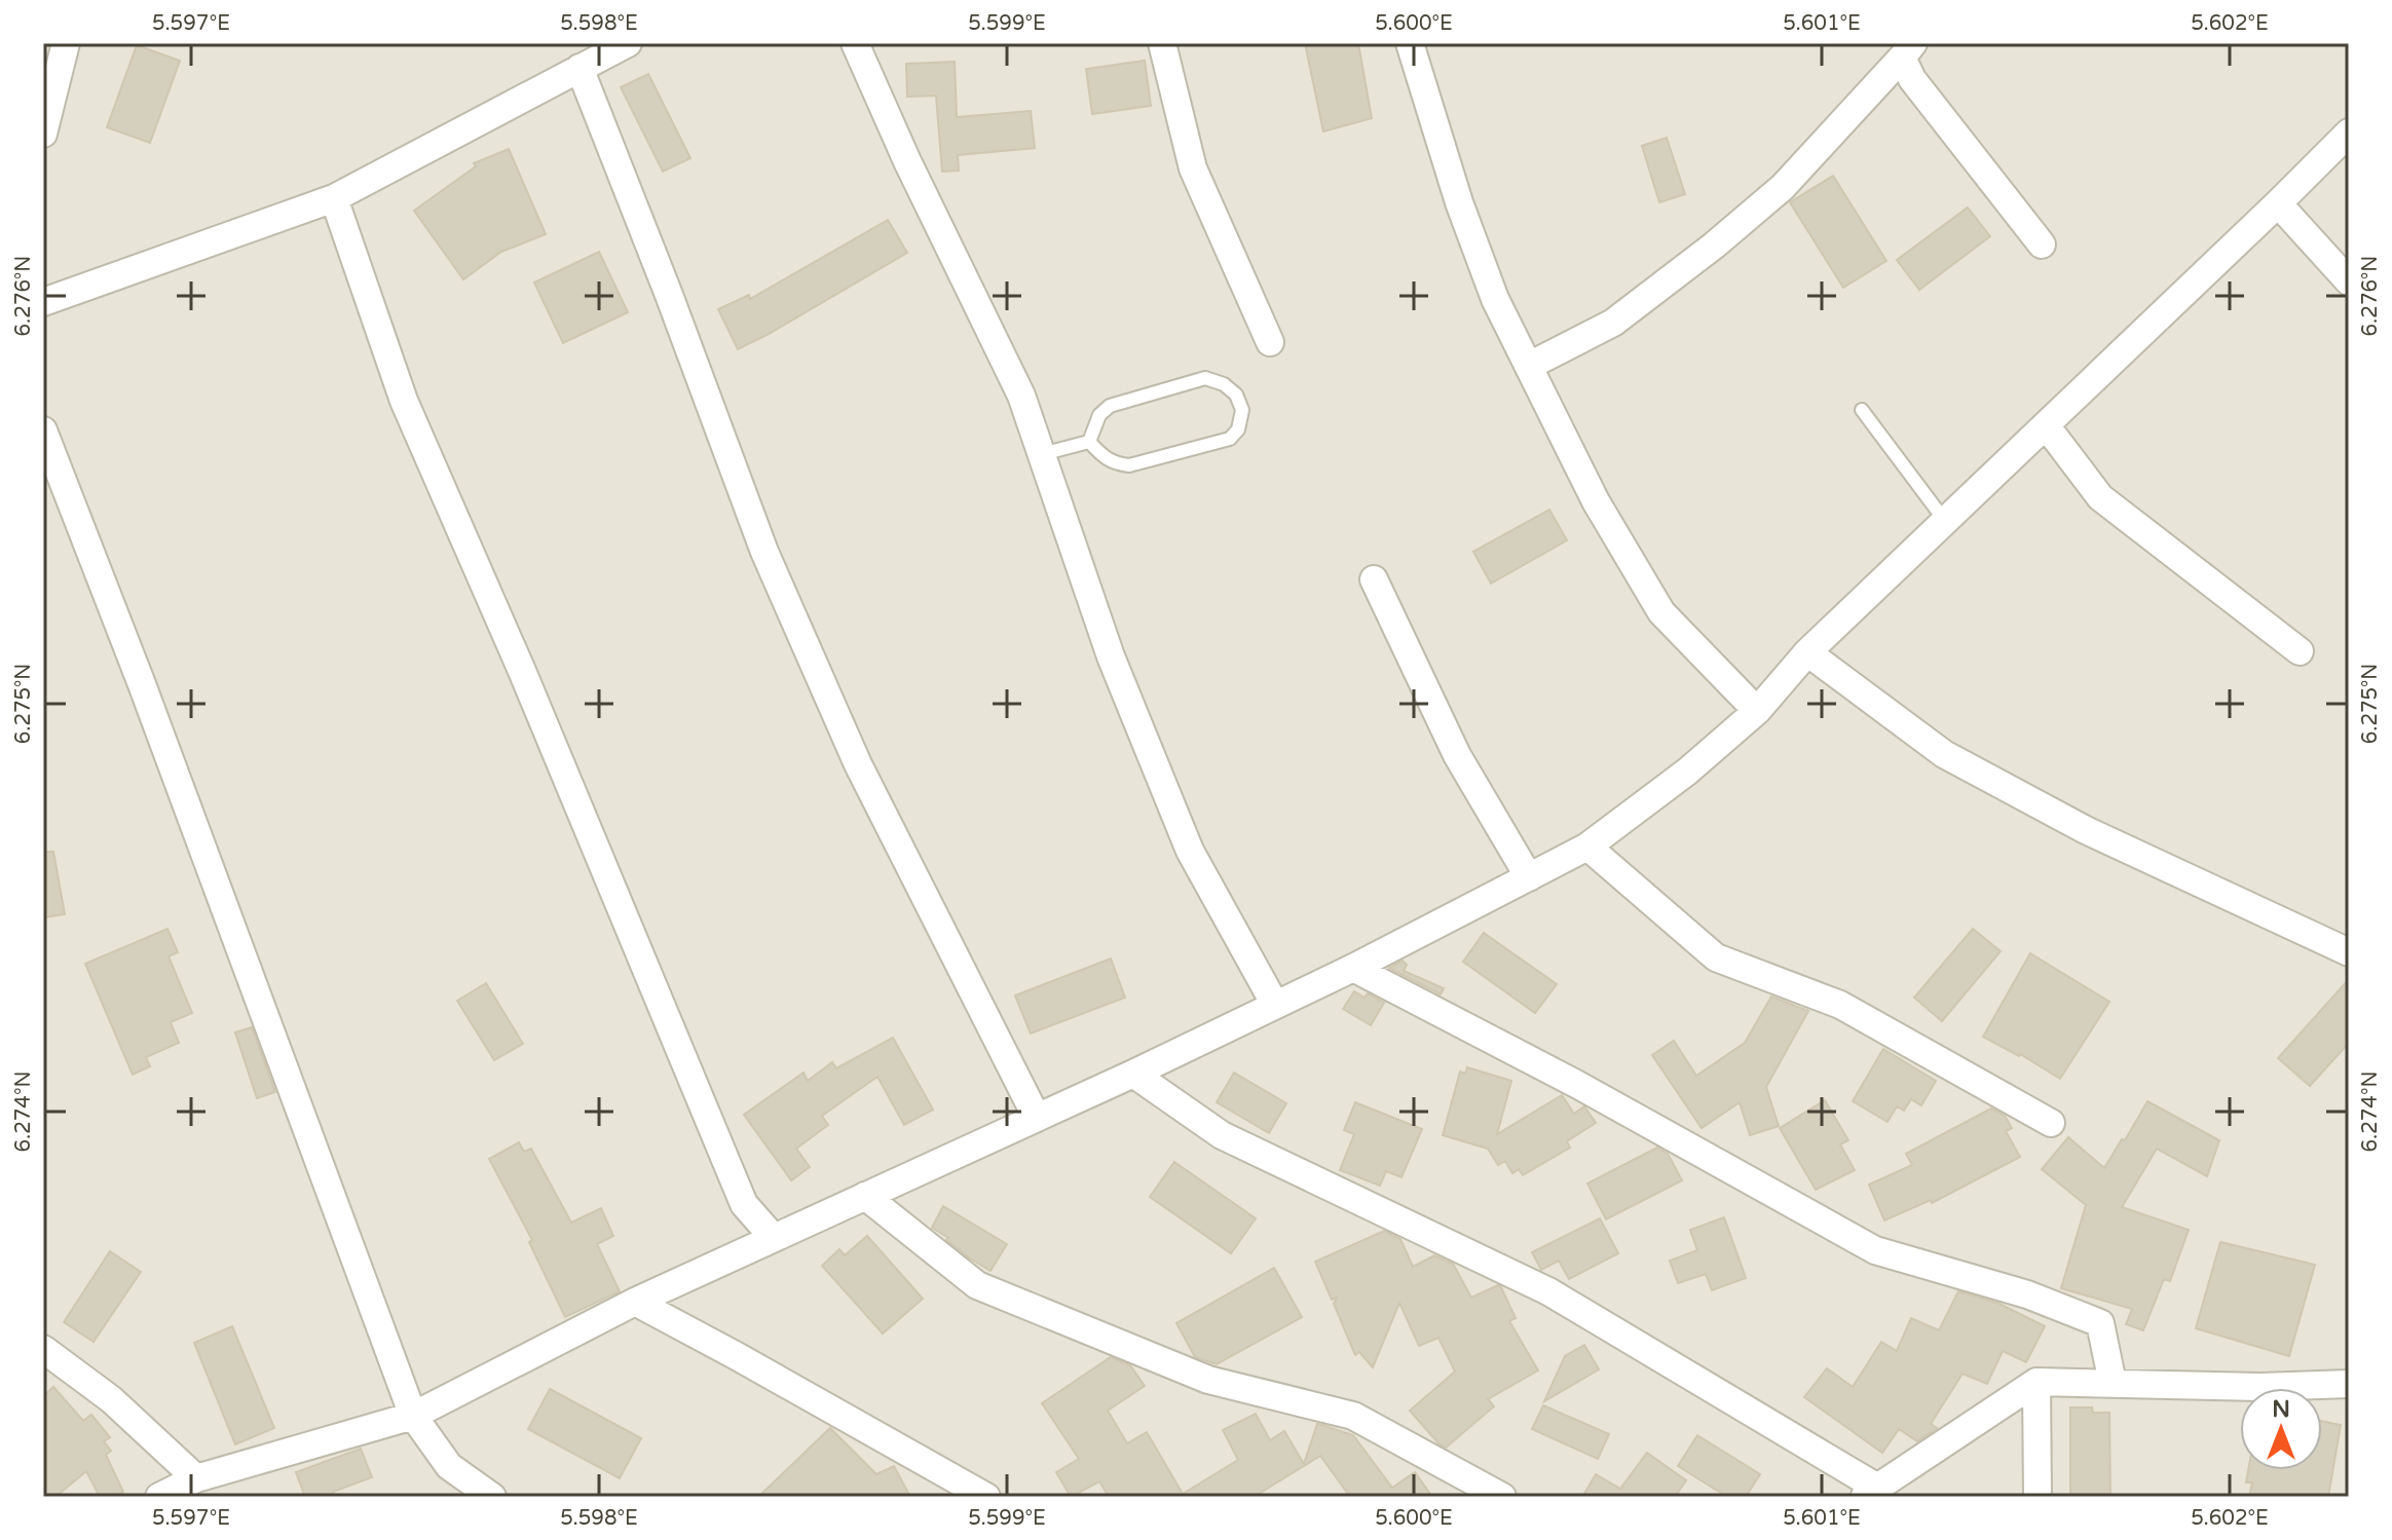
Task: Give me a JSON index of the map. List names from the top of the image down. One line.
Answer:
{"north":"top","coordinates":["5.597°E","5.598°E","5.599°E","5.600°E","5.601°E","5.602°E","6.276°N","6.275°N","6.274°N"]}
